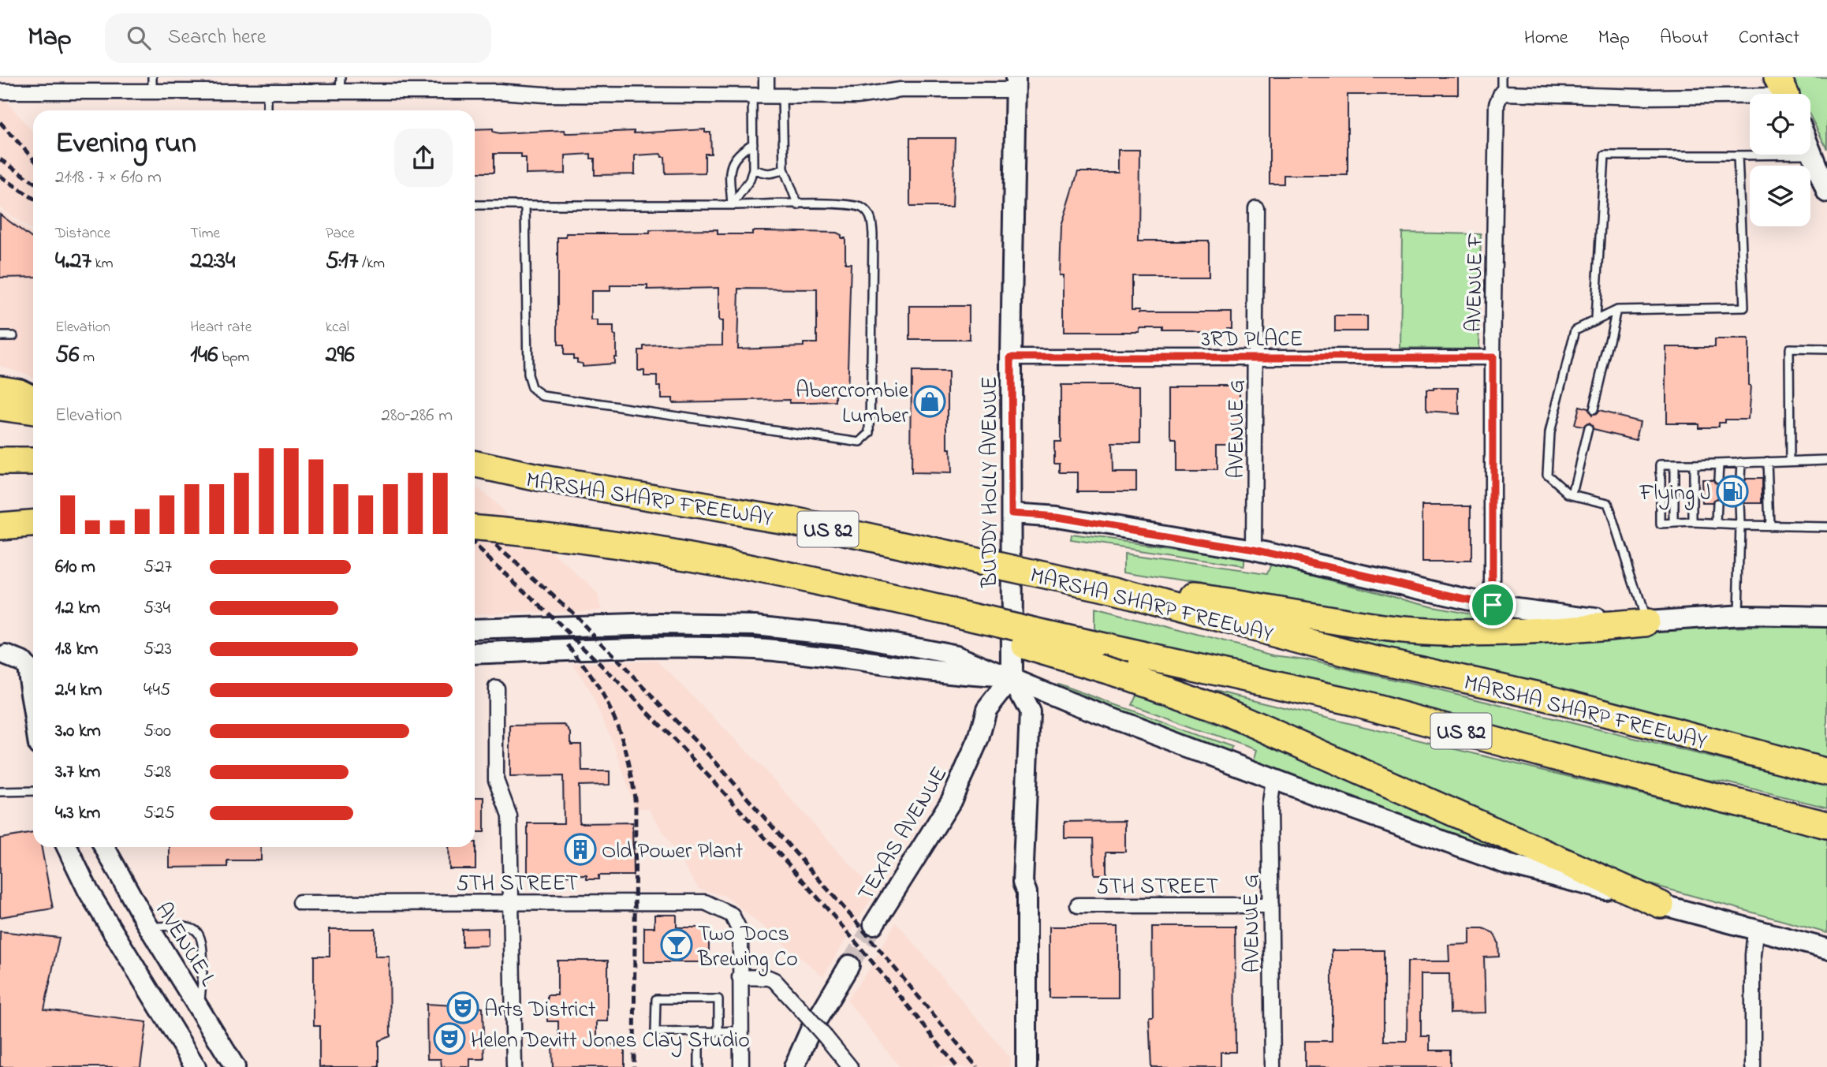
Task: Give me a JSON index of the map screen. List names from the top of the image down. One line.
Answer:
{"streets":{"highway":["MARSHA SHARP FREEWAY","US 82"],"main road":["BUDDY HOLLY AVENUE","TEXAS AVENUE","AVENUE L"],"street":["AVENUE F","3RD PLACE","AVENUE G","5TH STREET"]},"crossings":[["AVENUE F","3RD PLACE"],["3RD PLACE","AVENUE G"],["3RD PLACE","BUDDY HOLLY AVENUE"],["AVENUE G","5TH STREET"],["BUDDY HOLLY AVENUE","TEXAS AVENUE"]],"places":{"shop":["Abercrombie Lumber"],"fuel station":["Flying J"],"building":["Old Power Plant"],"bar":["Two Docs Brewing Co"],"theatre":["Arts District","Helen Devitt Jones Clay Studio"]},"page":{"header":"Map","search":"Search here","nav":["Home","Map","About","Contact"],"heading":["Evening run","21:18 · 7 × 610 m"],"stats":[["Distance","4.27 km"],["Time","22:34"],["Pace","5:17 /km"],["Elevation","56 m"],["Heart rate","146 bpm"],["kcal","296"]],"chart":["Elevation","280–286 m"],"list":[{"name":"610 m","note":"5:27"},{"name":"1.2 km","note":"5:34"},{"name":"1.8 km","note":"5:23"},{"name":"2.4 km","note":"4:45"},{"name":"3.0 km","note":"5:00"},{"name":"3.7 km","note":"5:28"},{"name":"4.3 km","note":"5:25"}]}}
